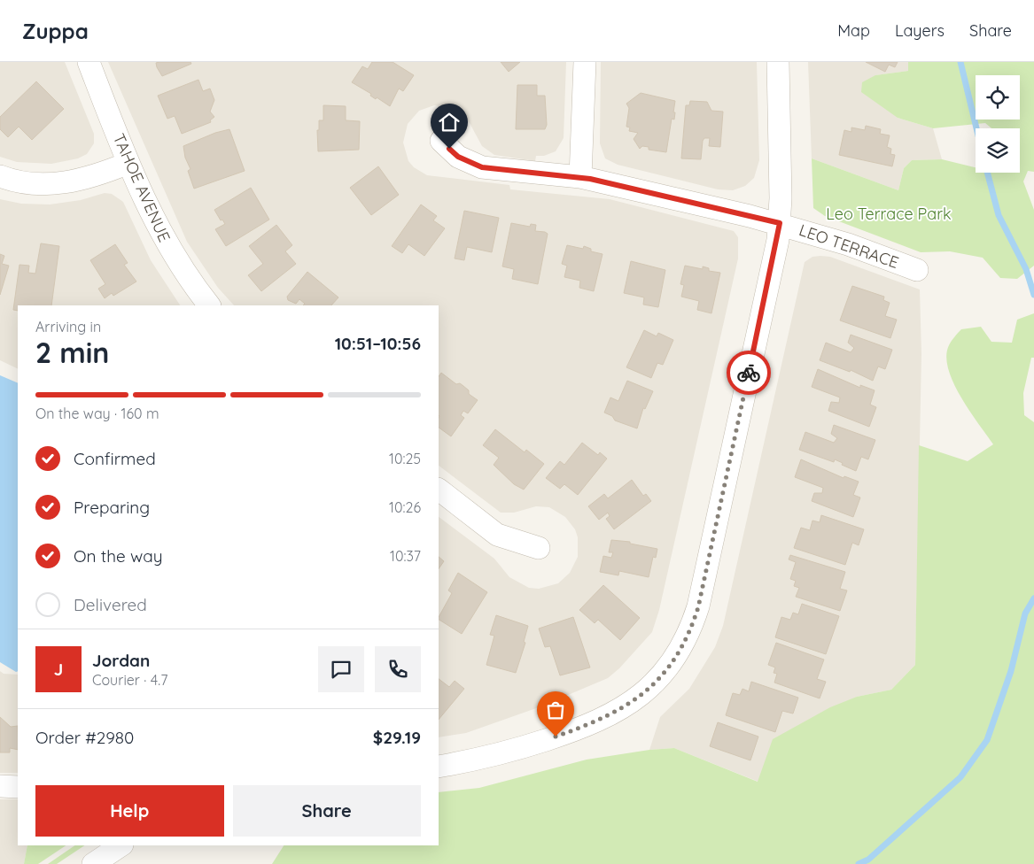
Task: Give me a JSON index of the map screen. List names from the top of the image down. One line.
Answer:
{"streets":{"street":["TAHOE AVENUE","LEO TERRACE"]},"parks":["Leo Terrace Park"],"page":{"header":"Zuppa","nav":["Map","Layers","Share"],"heading":["2 min","Arriving in","10:51–10:56"],"panel":["Jordan","Courier · 4.7","Order #2980","$29.19"],"bar":"On the way · 160 m","list":[["Confirmed","10:25"],["Preparing","10:26"],["On the way","10:37"],"Delivered"],"round":"J","buttons":["Help","Share"]}}
